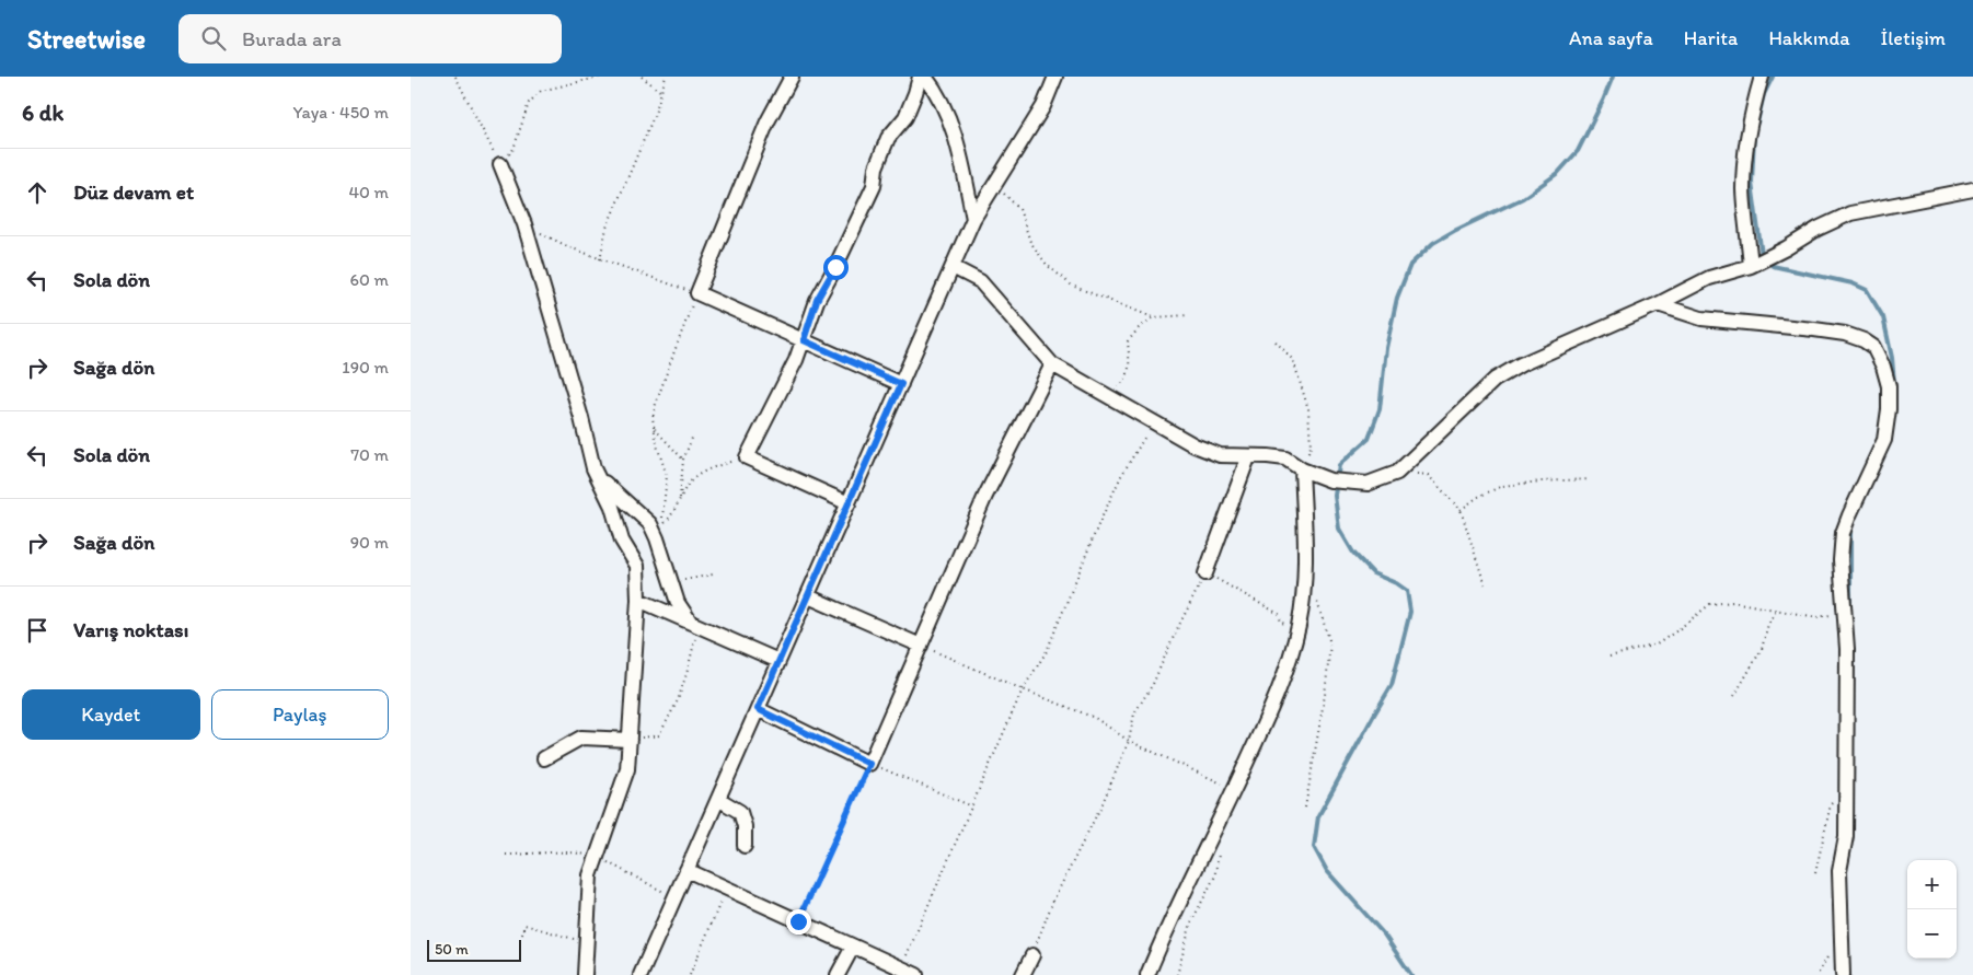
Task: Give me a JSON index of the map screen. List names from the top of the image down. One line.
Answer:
{"scale_bar":"50 m","page":{"header":"Streetwise","search":"Burada ara","nav":["Ana sayfa","Harita","Hakkında","İletişim"],"heading":["6 dk","Yaya · 450 m"],"list":[["Düz devam et","40 m"],["Sola dön","60 m"],["Sağa dön","190 m"],["Sola dön","70 m"],["Sağa dön","90 m"],"Varış noktası"],"buttons":["Kaydet","Paylaş"],"map_buttons":["+","−"],"scale":"50 m"}}
